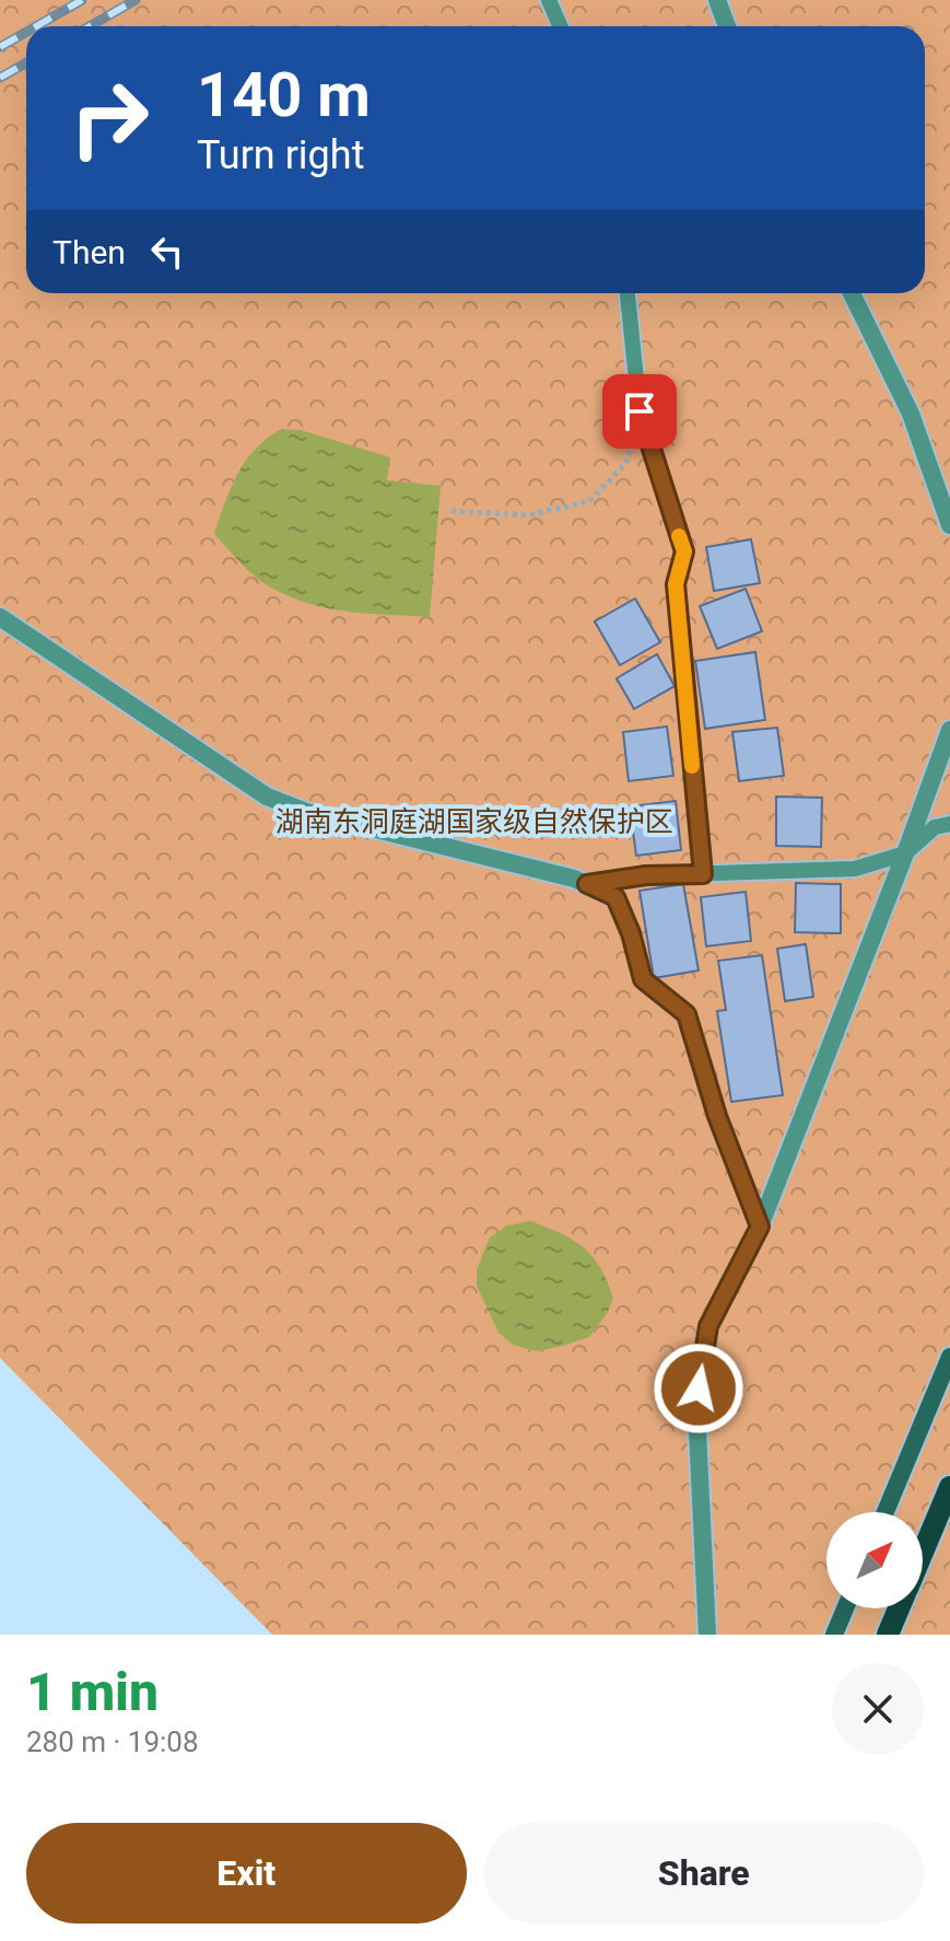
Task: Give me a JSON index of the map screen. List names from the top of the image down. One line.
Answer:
{"parks":["湖南东洞庭湖国家级自然保护区"],"north":"top right","page":{"turn":["140 m","Turn right"],"then":"Then","heading":["1 min","280 m · 19:08"],"buttons":["Exit","Share"]}}
